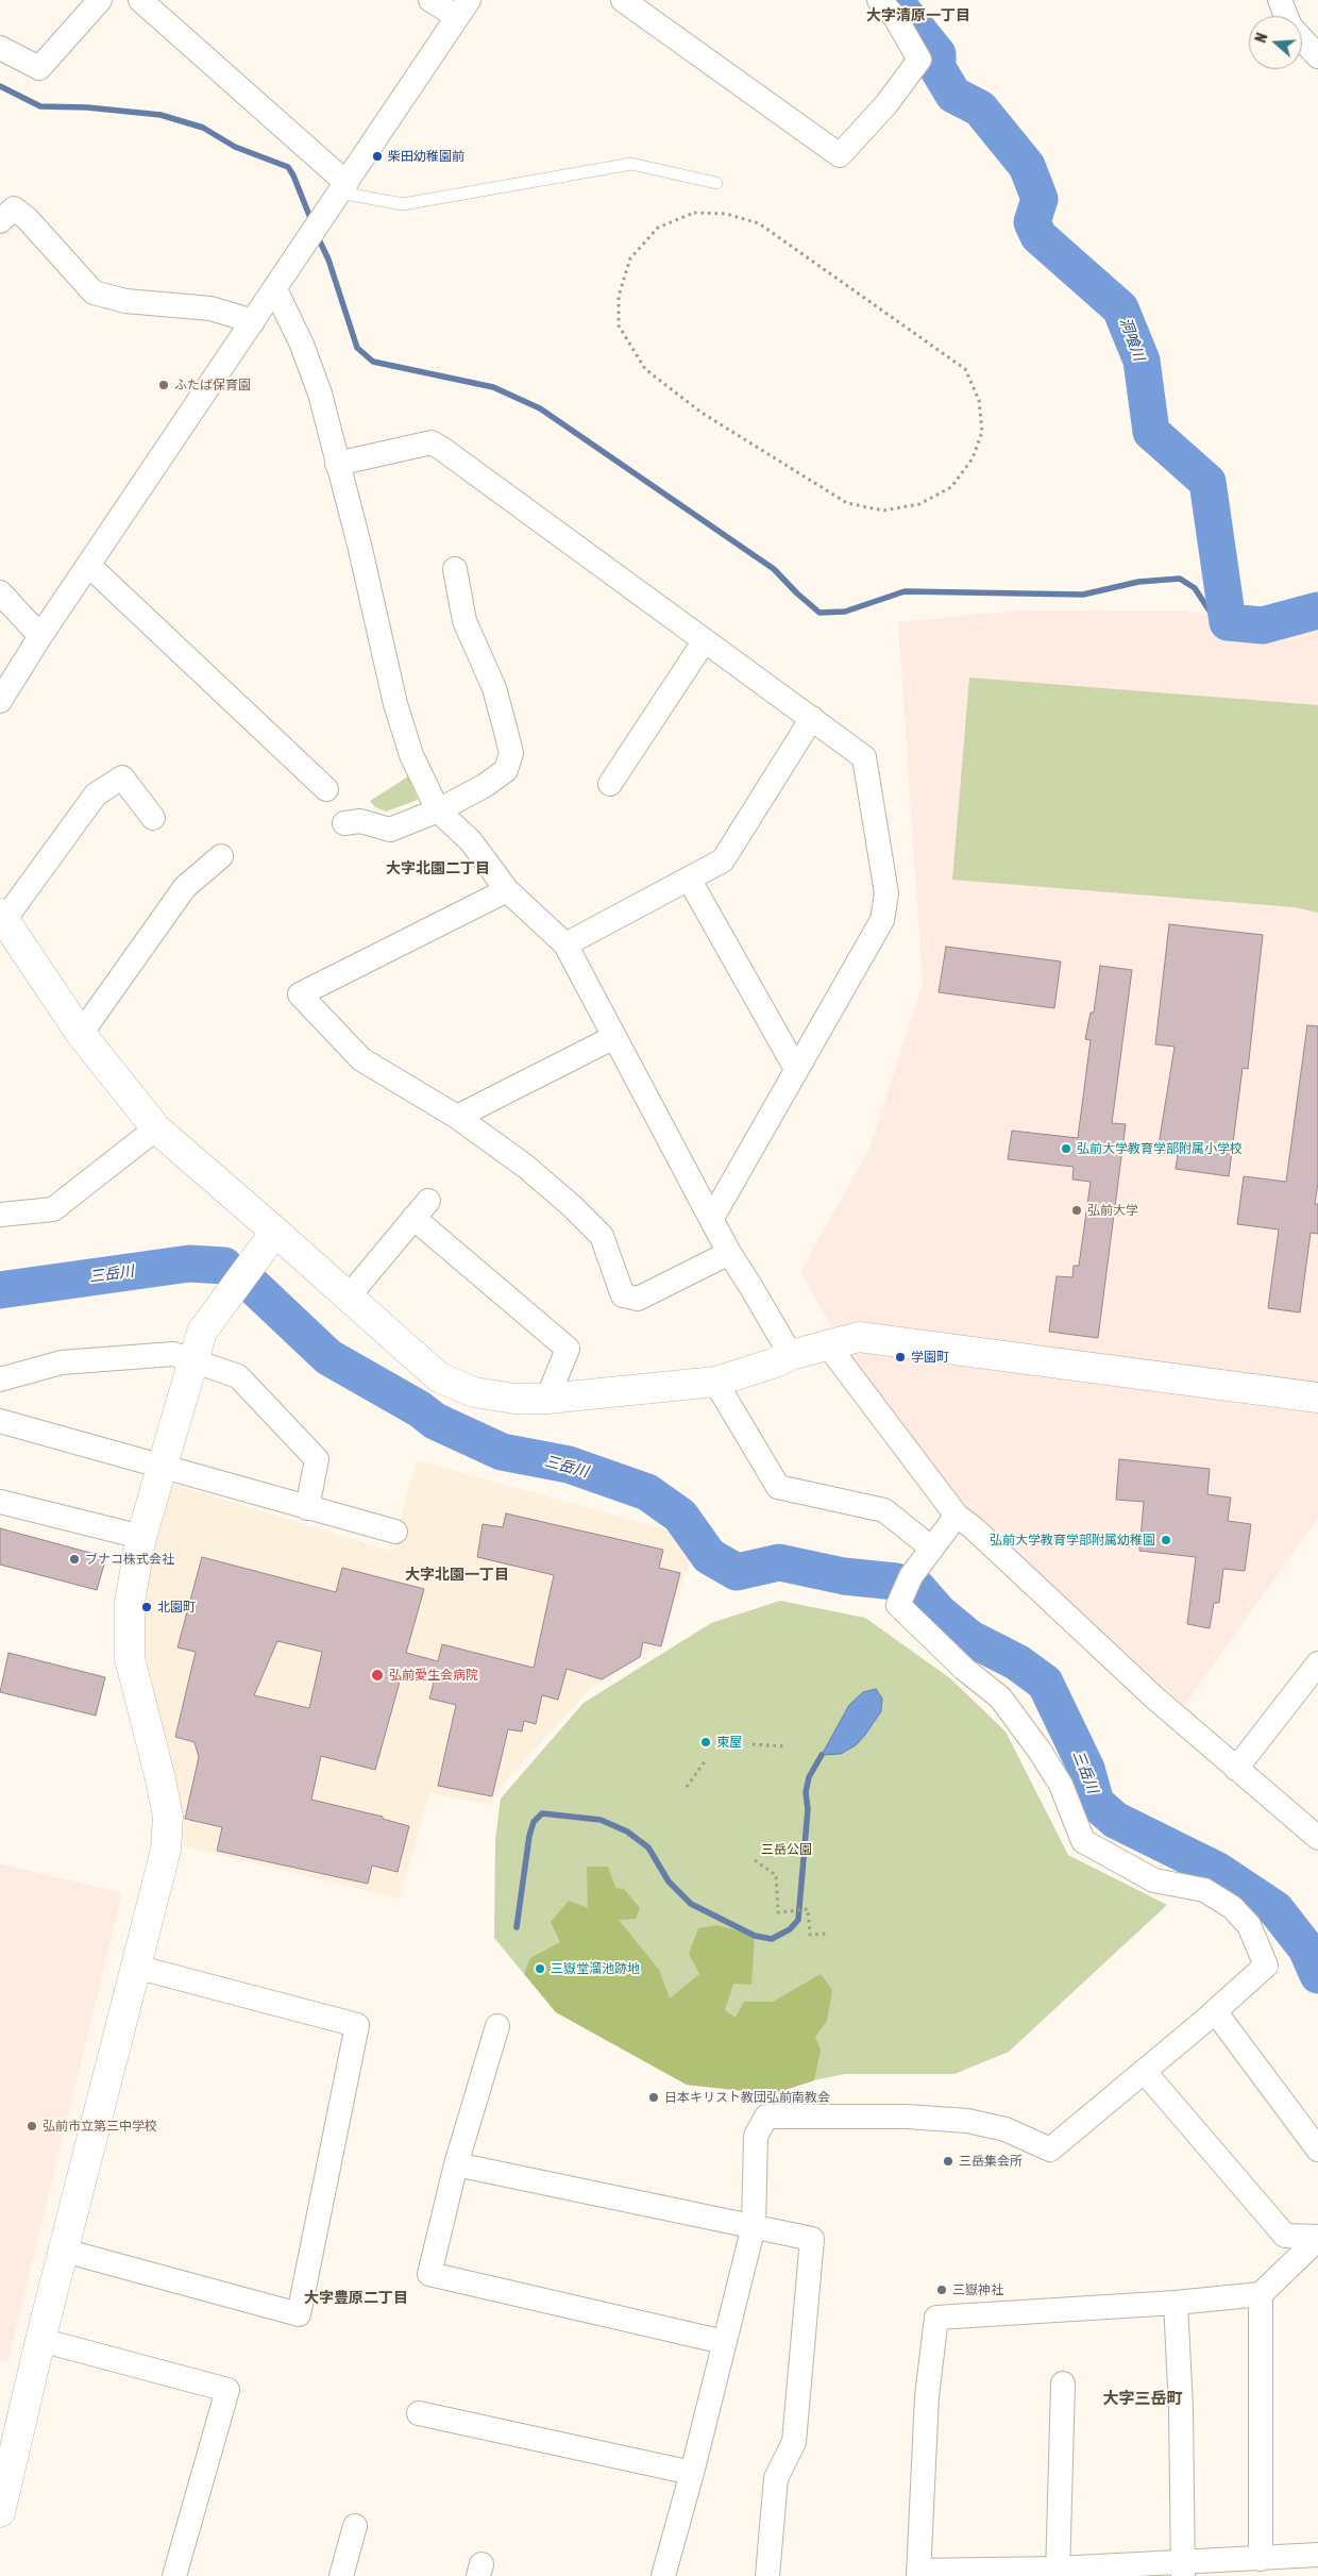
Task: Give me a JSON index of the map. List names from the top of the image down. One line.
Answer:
{"districts":["大字清原一丁目","大字北園二丁目","大字北園一丁目","大字豊原二丁目","大字三岳町"],"water":["洞喰川","三岳川"],"parks":["三岳公園"],"places":["柴田幼稚園前","ふたば保育園","弘前大学教育学部附属小学校","弘前大学","学園町","弘前大学教育学部附属幼稚園","ブナコ株式会社","北園町","弘前愛生会病院","東屋","三嶽堂溜池跡地","日本キリスト教団弘前南教会","弘前市立第三中学校","三岳集会所","三嶽神社"],"north":"left"}
